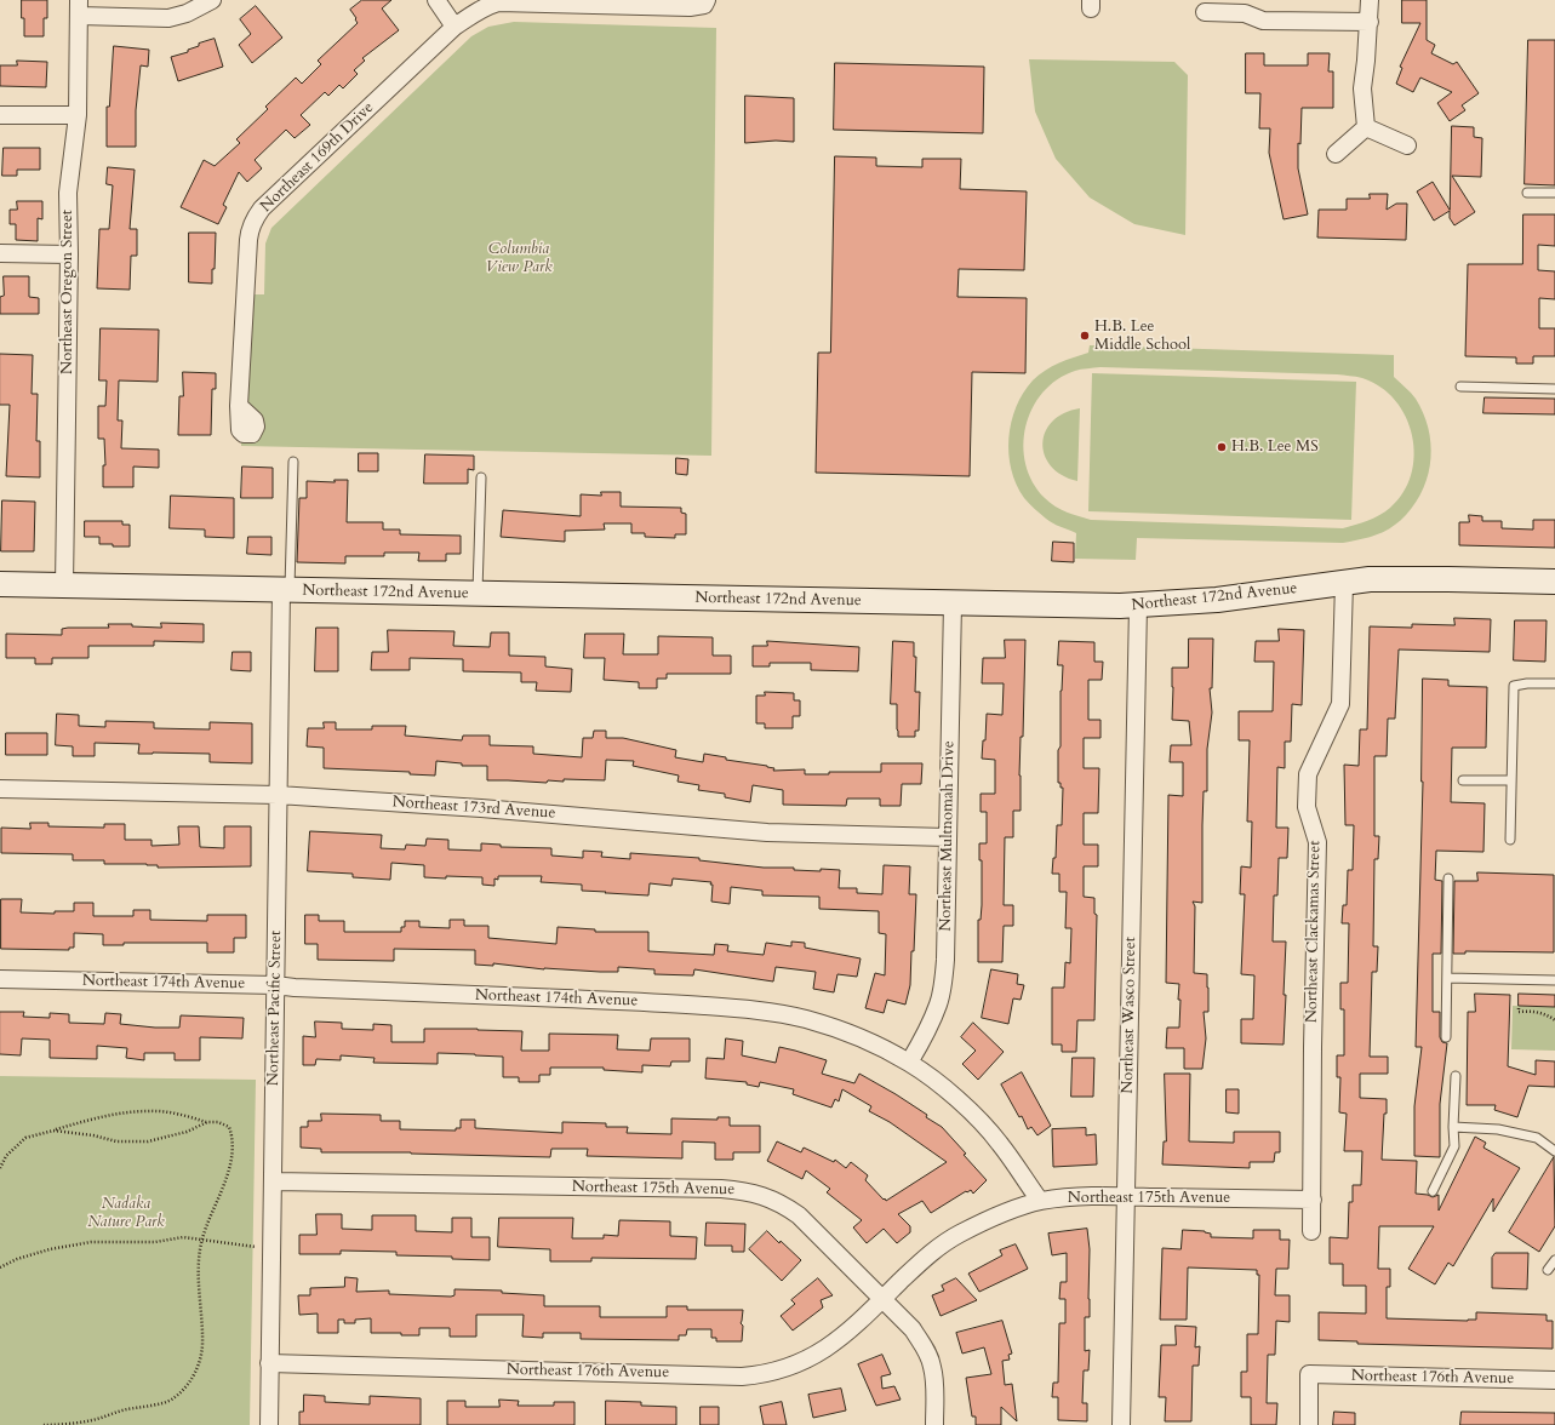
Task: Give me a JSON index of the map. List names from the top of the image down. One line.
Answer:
{"streets":{"street":["Northeast 169th Drive","Northeast Oregon Street","Northeast 172nd Avenue","Northeast 173rd Avenue","Northeast Multnomah Drive","Northeast Clackamas Street","Northeast 174th Avenue","Northeast Pacific Street","Northeast Wasco Street","Northeast 175th Avenue","Northeast 176th Avenue"]},"crossings":[["Northeast Oregon Street","Northeast 172nd Avenue"],["Northeast 172nd Avenue","Northeast Multnomah Drive"],["Northeast 172nd Avenue","Northeast Clackamas Street"],["Northeast 172nd Avenue","Northeast Pacific Street"],["Northeast 172nd Avenue","Northeast Wasco Street"],["Northeast 173rd Avenue","Northeast Multnomah Drive"],["Northeast 173rd Avenue","Northeast Pacific Street"],["Northeast Multnomah Drive","Northeast 174th Avenue"],["Northeast Clackamas Street","Northeast 175th Avenue"],["Northeast 174th Avenue","Northeast Pacific Street"],["Northeast 174th Avenue","Northeast 175th Avenue"],["Northeast Pacific Street","Northeast 175th Avenue"],["Northeast Pacific Street","Northeast 176th Avenue"],["Northeast Wasco Street","Northeast 175th Avenue"],["Northeast 175th Avenue","Northeast 176th Avenue"]],"parks":["Columbia View Park","Nadaka Nature Park"],"places":["H.B. Lee Middle School","H.B. Lee MS"]}
